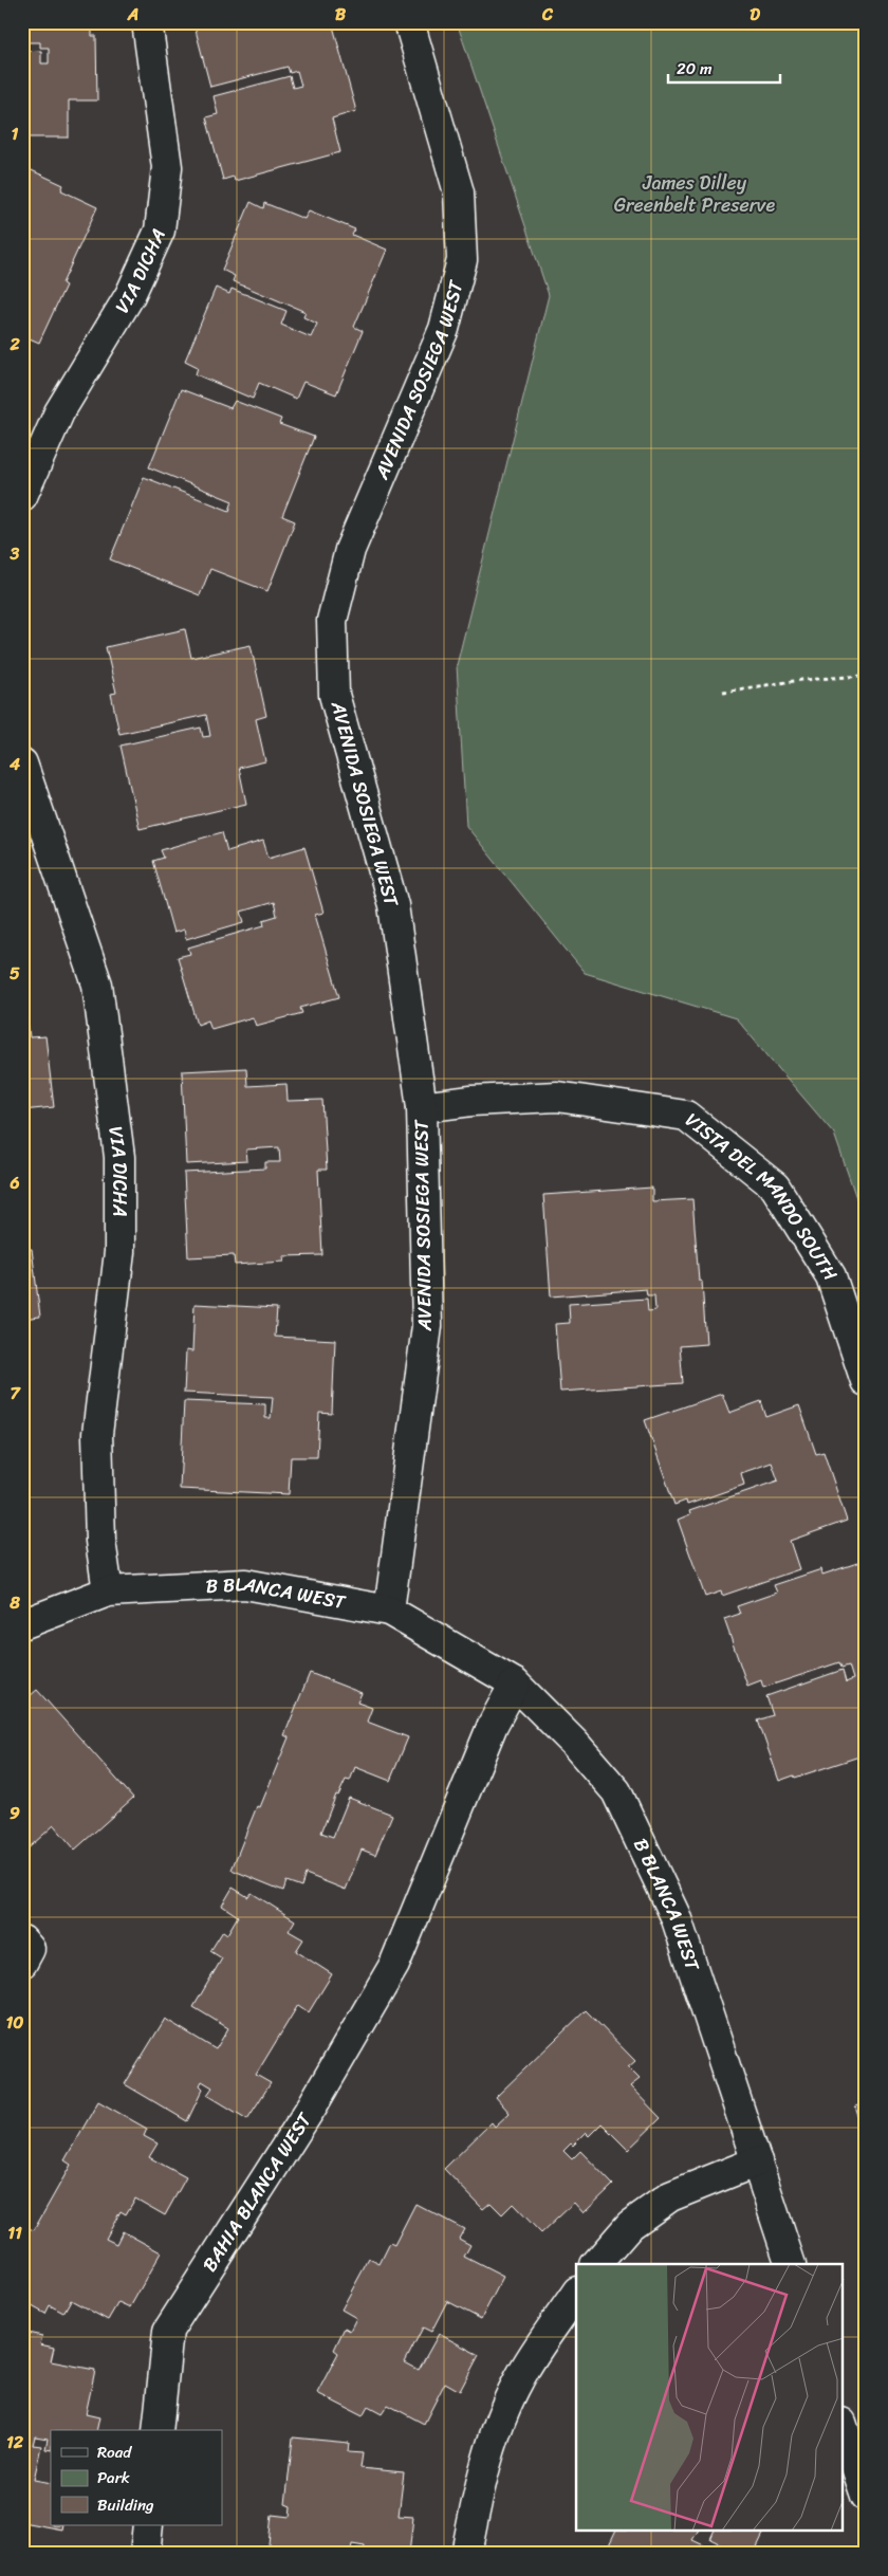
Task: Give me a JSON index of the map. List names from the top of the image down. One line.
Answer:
{"streets":{"street":["VIA DICHA","AVENIDA SOSIEGA WEST","VISTA DEL MANDO SOUTH","B BLANCA WEST","BAHIA BLANCA WEST"]},"crossings":[["VIA DICHA","B BLANCA WEST"],["AVENIDA SOSIEGA WEST","VISTA DEL MANDO SOUTH"],["AVENIDA SOSIEGA WEST","B BLANCA WEST"],["B BLANCA WEST","BAHIA BLANCA WEST"]],"parks":["James Dilley Greenbelt Preserve"],"legend":["Road","Park","Building"],"scale_bar":"20 m","grid":{"columns":["A","B","C","D"],"rows":["1","2","3","4","5","6","7","8","9","10","11","12"]}}
